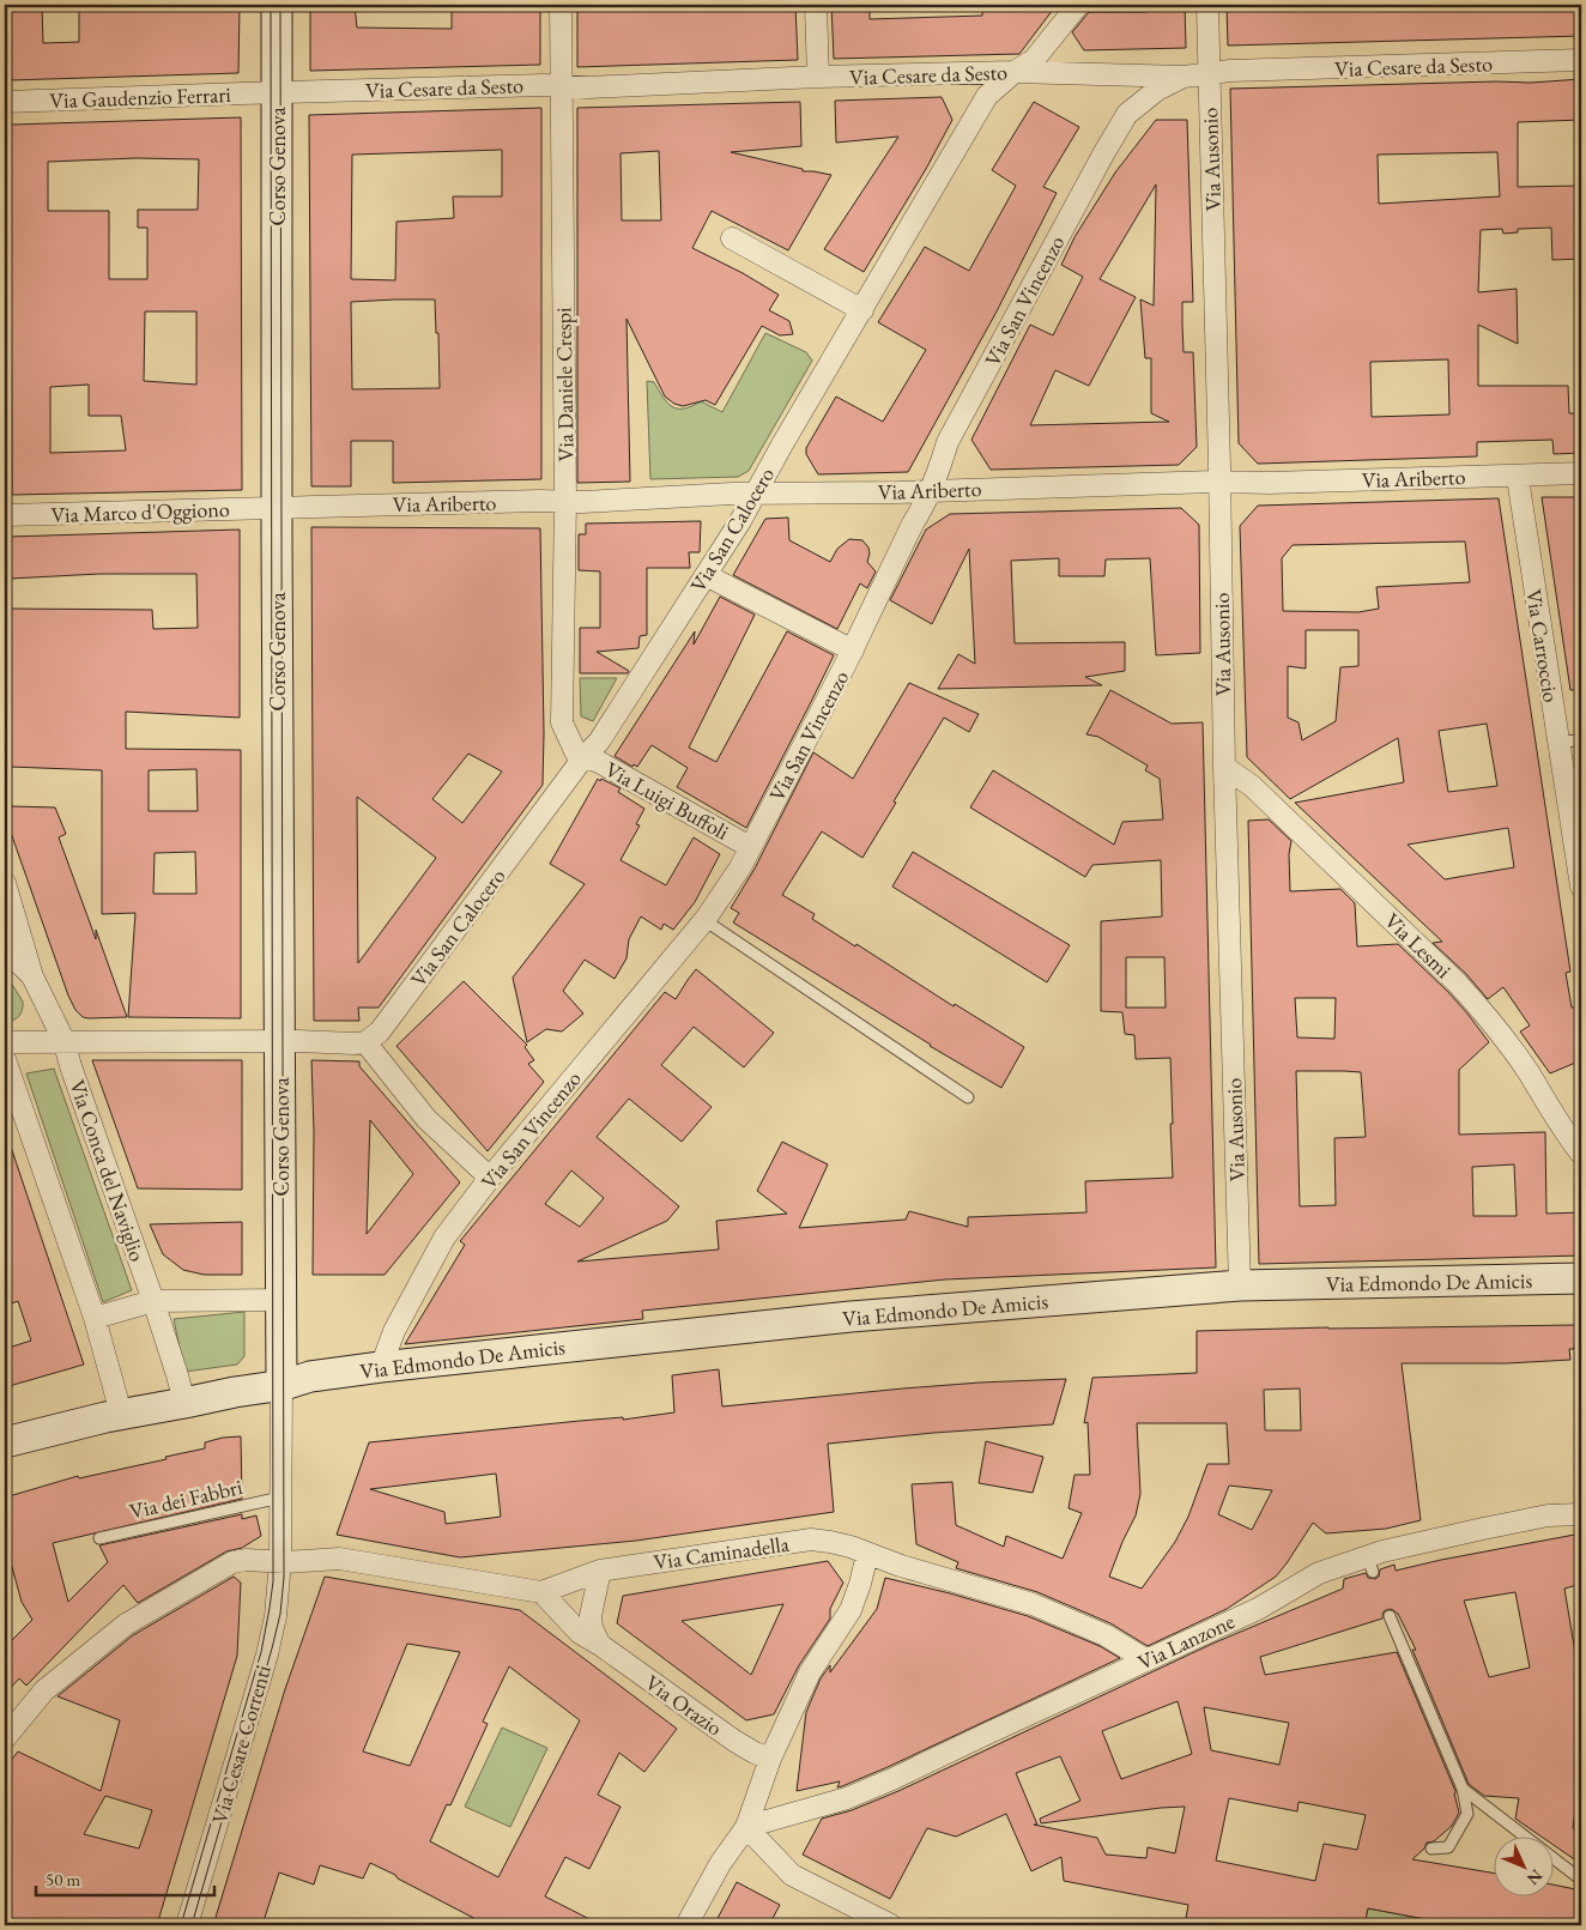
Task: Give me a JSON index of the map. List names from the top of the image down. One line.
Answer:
{"streets":{"street":["Via Cesare da Sesto","Via Gaudenzio Ferrari","Via Ausonio","Corso Genova","Via San Vincenzo","Via Daniele Crespi","Via Ariberto","Via Marco d'Oggiono","Via San Calocero","Via Carroccio","Via Luigi Buffoli","Via Lesmi","Via Conca del Naviglio","Via Edmondo De Amicis","Via Caminadella","Via Lanzone","Via Orazio","Via Cesare Correnti"],"lane":["Via dei Fabbri"]},"crossings":[["Via Cesare da Sesto","Via Gaudenzio Ferrari"],["Via Cesare da Sesto","Via Ausonio"],["Via Cesare da Sesto","Corso Genova"],["Via Cesare da Sesto","Via San Vincenzo"],["Via Cesare da Sesto","Via Daniele Crespi"],["Via Cesare da Sesto","Via San Calocero"],["Via Gaudenzio Ferrari","Corso Genova"],["Via Ausonio","Via Ariberto"],["Via Ausonio","Via Lesmi"],["Via Ausonio","Via Edmondo De Amicis"],["Corso Genova","Via Ariberto"],["Corso Genova","Via Marco d'Oggiono"],["Corso Genova","Via Edmondo De Amicis"],["Corso Genova","Via Cesare Correnti"],["Via San Vincenzo","Via Ariberto"],["Via San Vincenzo","Via Luigi Buffoli"],["Via San Vincenzo","Via Edmondo De Amicis"],["Via Daniele Crespi","Via Ariberto"],["Via Daniele Crespi","Via San Calocero"],["Via Daniele Crespi","Via Luigi Buffoli"],["Via Ariberto","Via Marco d'Oggiono"],["Via Ariberto","Via San Calocero"],["Via Ariberto","Via Carroccio"],["Via San Calocero","Via Luigi Buffoli"],["Via Conca del Naviglio","Via Edmondo De Amicis"],["Via Edmondo De Amicis","Via Cesare Correnti"],["Via dei Fabbri","Via Cesare Correnti"],["Via Caminadella","Via Lanzone"],["Via Caminadella","Via Orazio"],["Via Caminadella","Via Cesare Correnti"]],"scale_bar":"50 m","north":"bottom right"}
